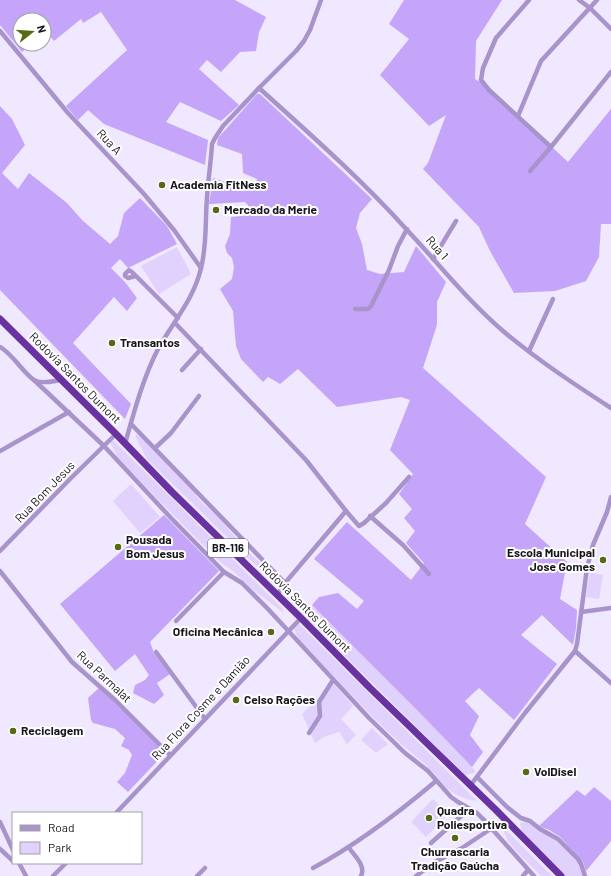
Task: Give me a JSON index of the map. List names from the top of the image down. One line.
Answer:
{"streets":{"highway":["Rodovia Santos Dumont","BR-116"],"street":["Rua A","Rua 1","Rua Bom Jesus","Rua Parmalat","Rua Flora Cosme e Damião"]},"crossings":[["Rodovia Santos Dumont","Rua Bom Jesus"],["Rodovia Santos Dumont","Rua Flora Cosme e Damião"],["Rua Parmalat","Rua Flora Cosme e Damião"]],"places":["Academia FitNess","Mercado da Merie","Transantos","Pousada Bom Jesus","Escola Municipal Jose Gomes","Oficina Mecânica","Celso Rações","Reciclagem","VolDisel","Quadra Poliesportiva","Churrascaria Tradição Gaúcha"],"legend":["Road","Park"],"north":"right"}
